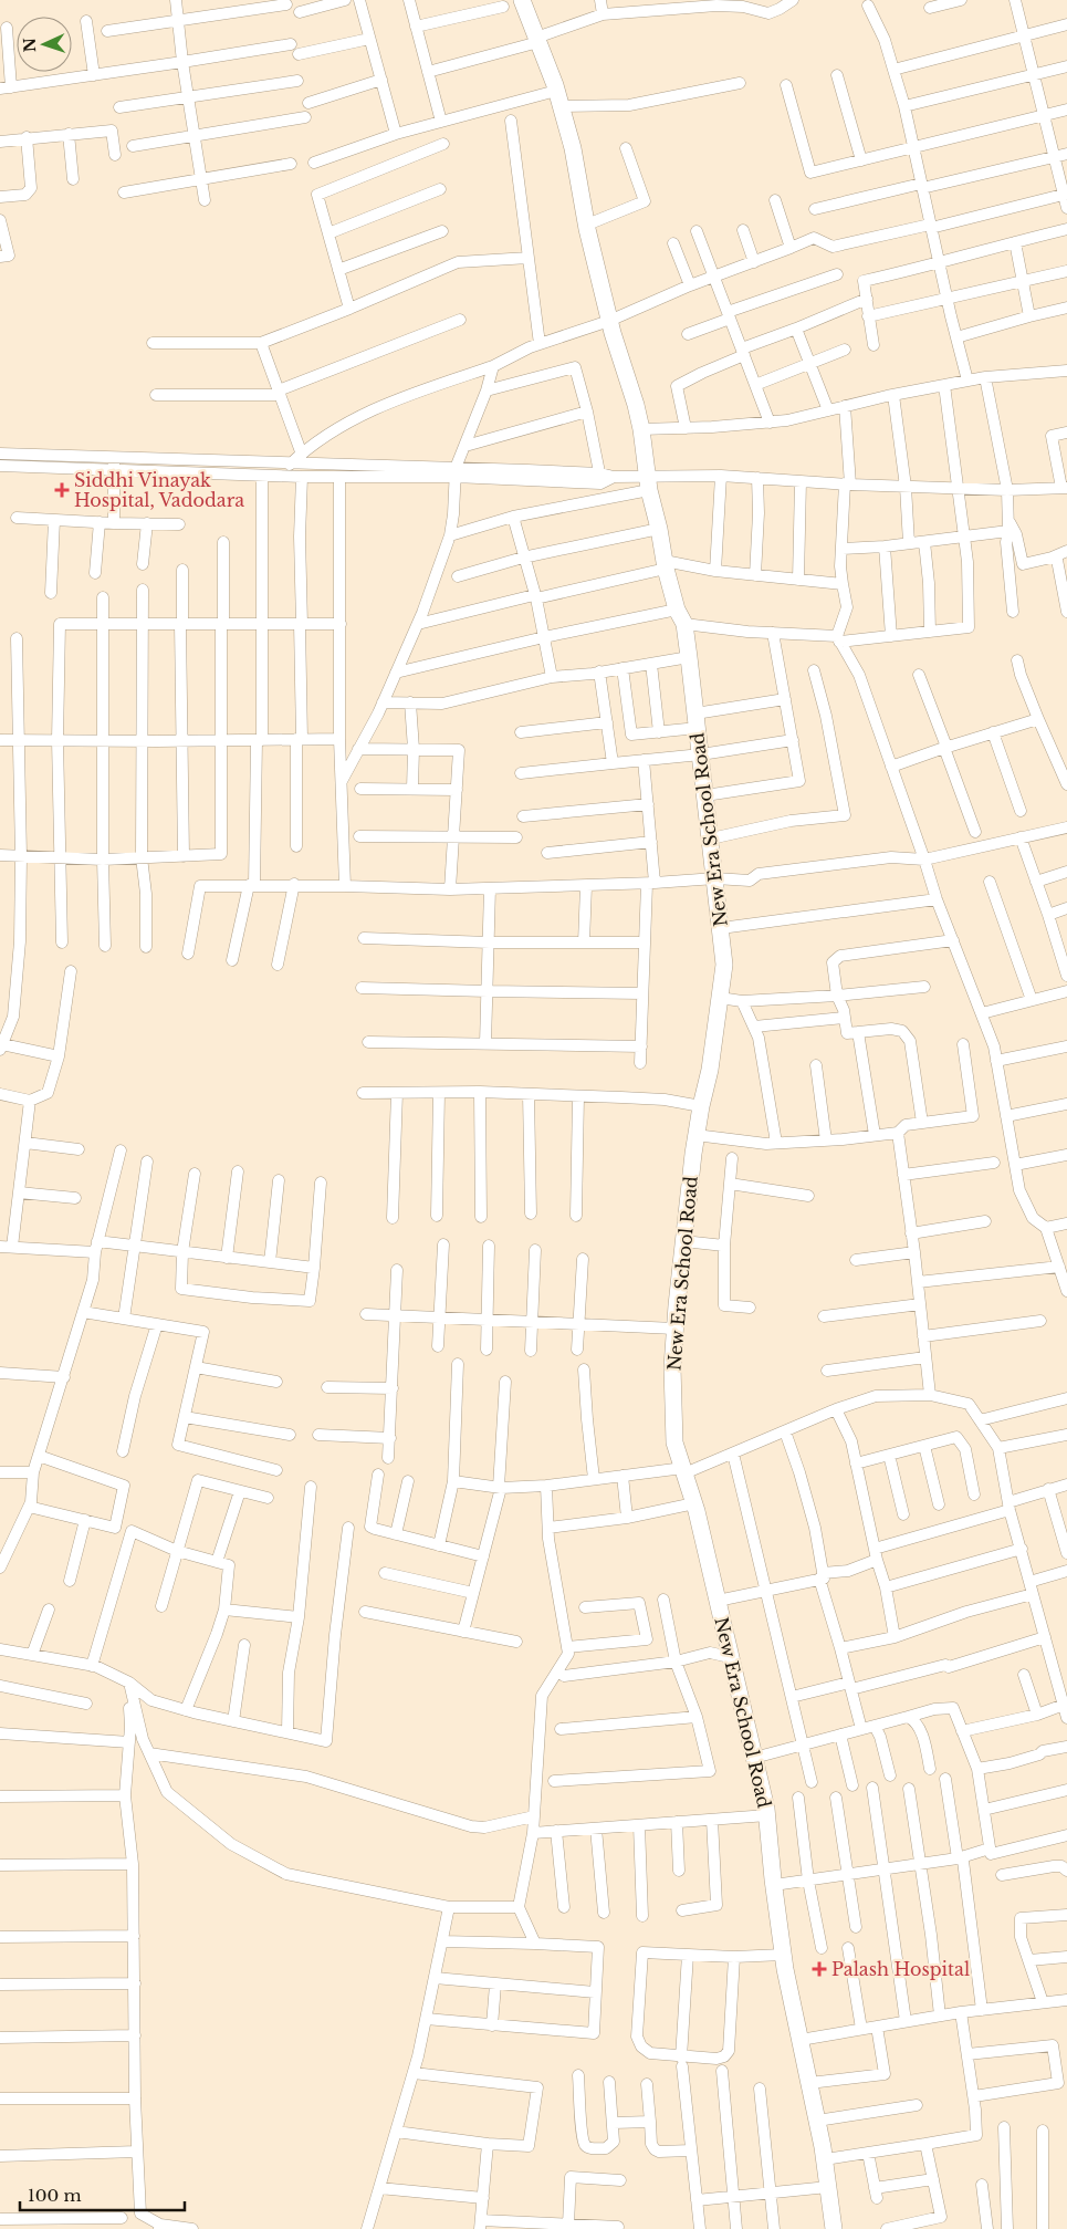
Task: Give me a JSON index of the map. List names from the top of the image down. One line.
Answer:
{"streets":{"street":["New Era School Road"]},"places":{"health":["Siddhi Vinayak Hospital, Vadodara","Palash Hospital"]},"scale_bar":"100 m","north":"left"}
